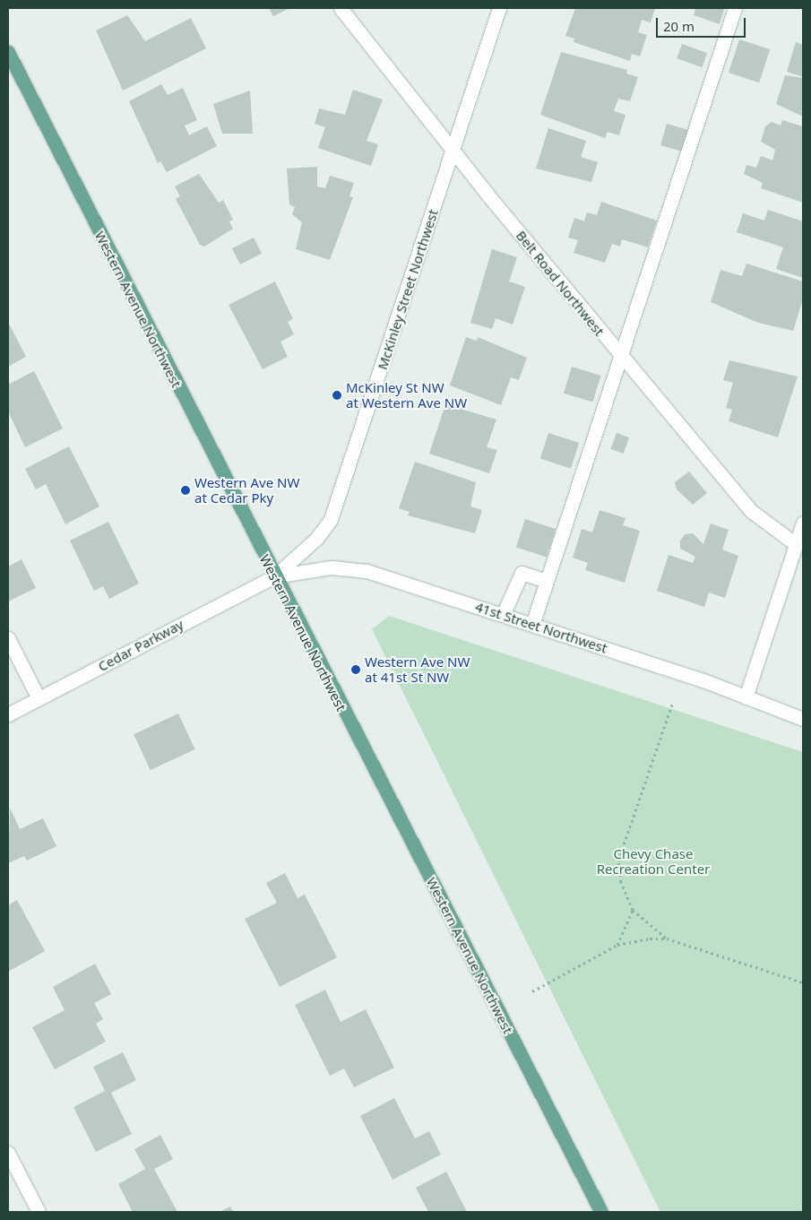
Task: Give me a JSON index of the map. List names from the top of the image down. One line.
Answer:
{"streets":{"main road":["Western Avenue Northwest"],"street":["Belt Road Northwest","McKinley Street Northwest","41st Street Northwest","Cedar Parkway"]},"crossings":[["Belt Road Northwest","McKinley Street Northwest"],["McKinley Street Northwest","Western Avenue Northwest"],["McKinley Street Northwest","41st Street Northwest"],["McKinley Street Northwest","Cedar Parkway"],["Western Avenue Northwest","41st Street Northwest"],["Western Avenue Northwest","Cedar Parkway"],["41st Street Northwest","Cedar Parkway"]],"parks":["Chevy Chase Recreation Center"],"places":["McKinley St NW at Western Ave NW","Western Ave NW at Cedar Pky","Western Ave NW at 41st St NW"],"scale_bar":"20 m"}
